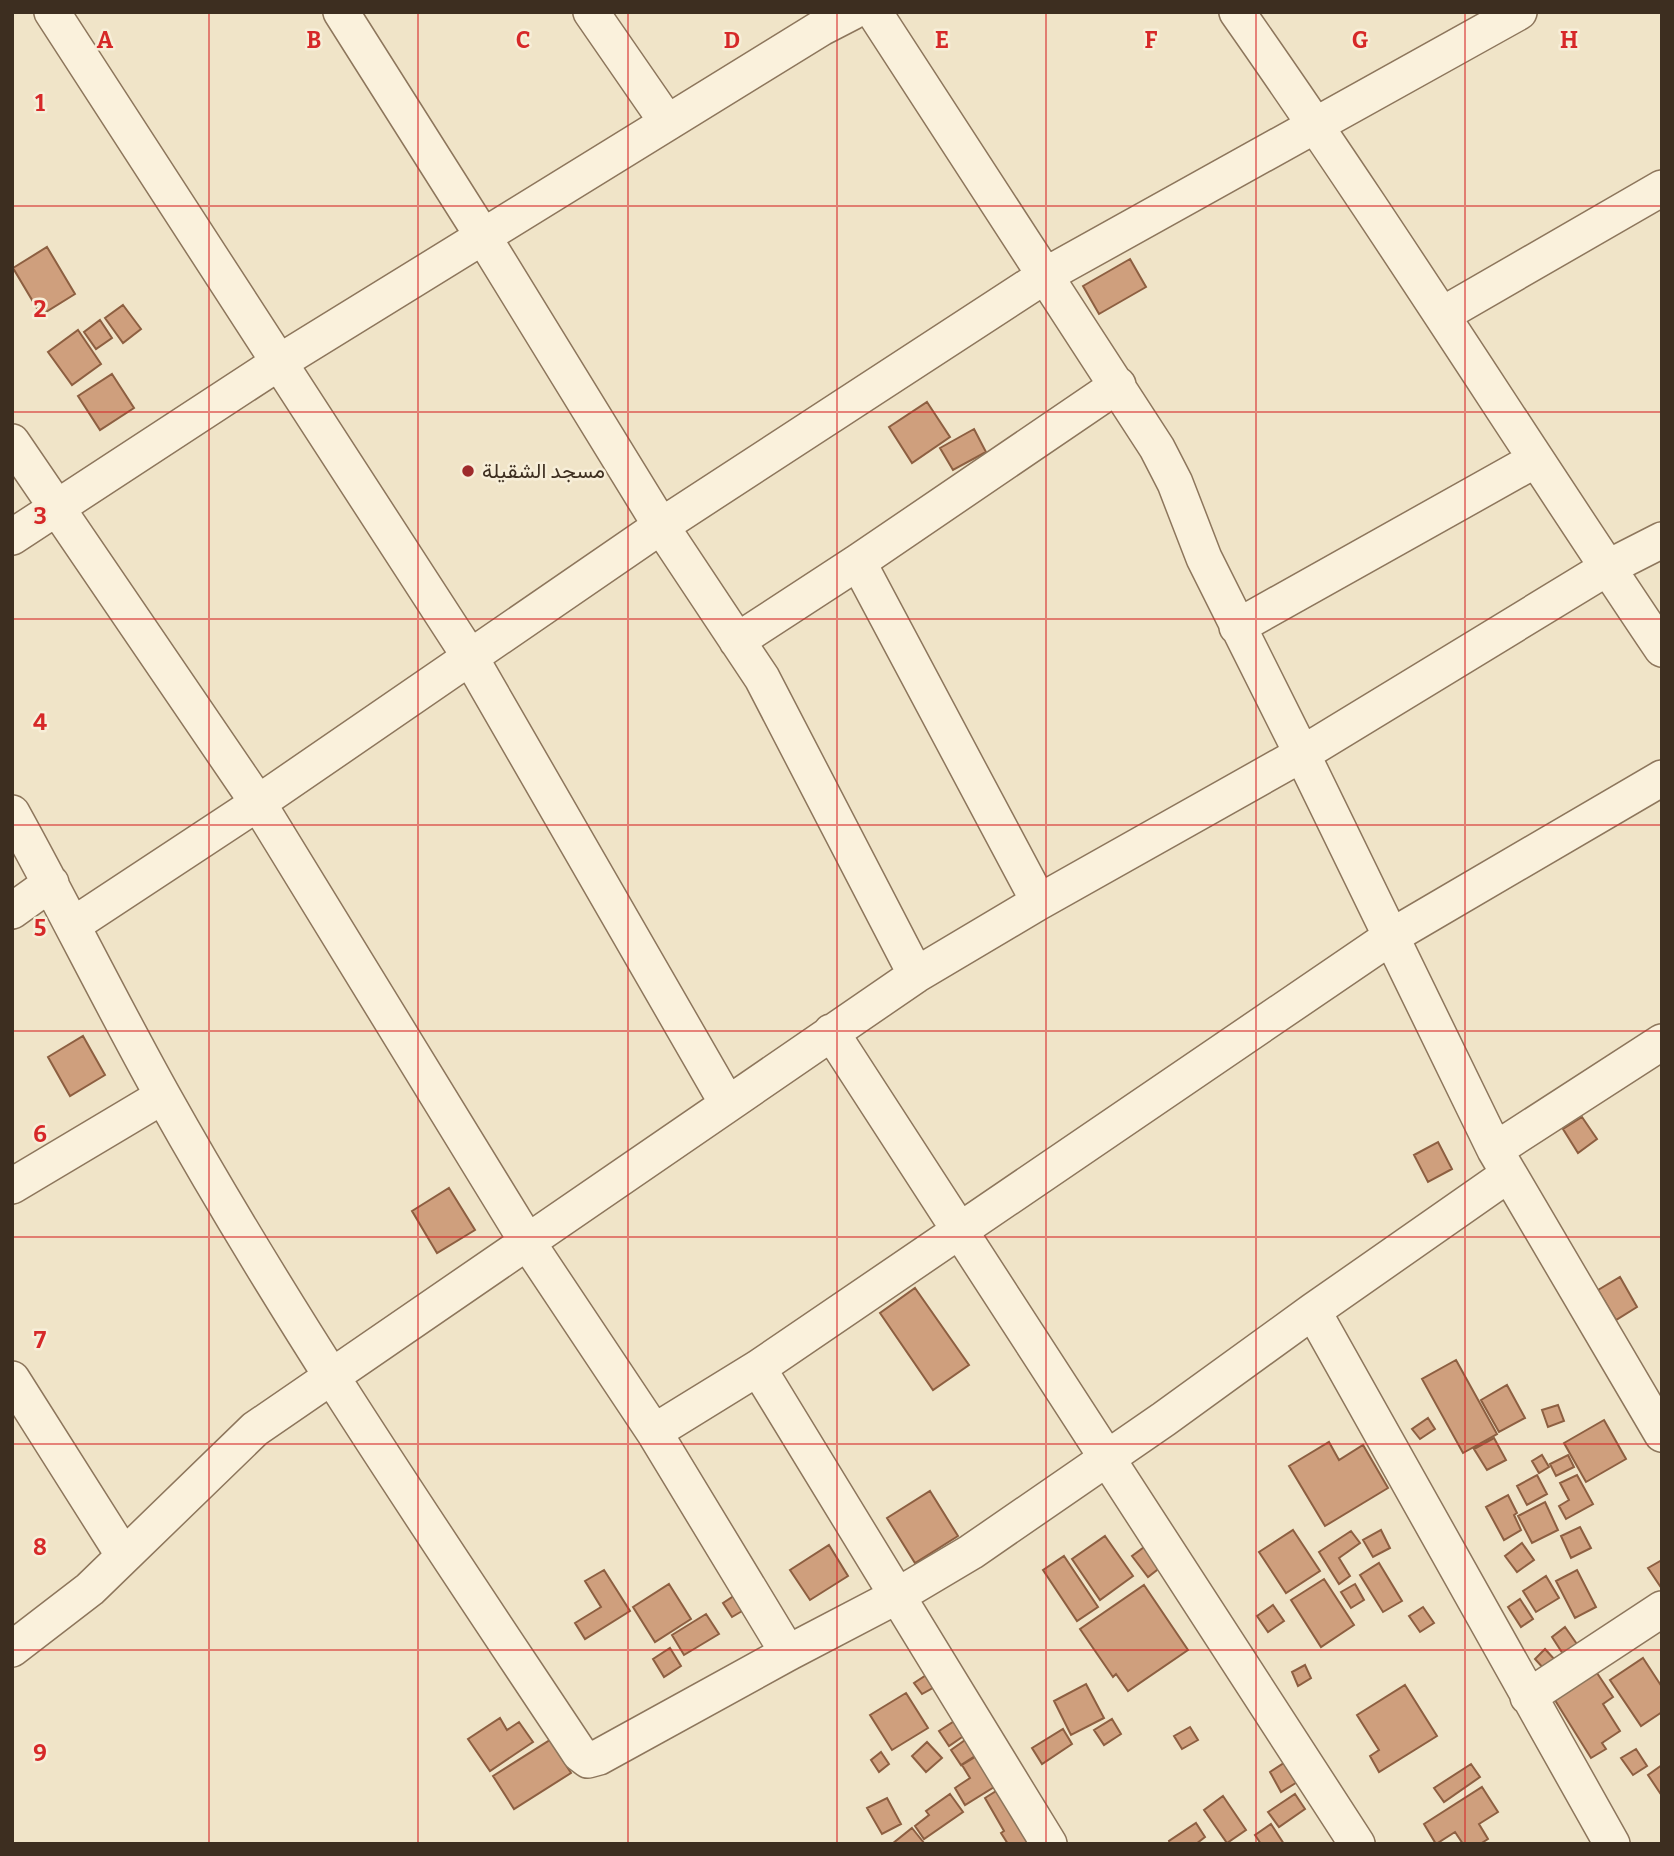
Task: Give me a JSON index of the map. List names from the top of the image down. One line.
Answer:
{"places":["مسجد الشقيلة"],"grid":{"columns":["A","B","C","D","E","F","G","H"],"rows":["1","2","3","4","5","6","7","8","9"]}}
